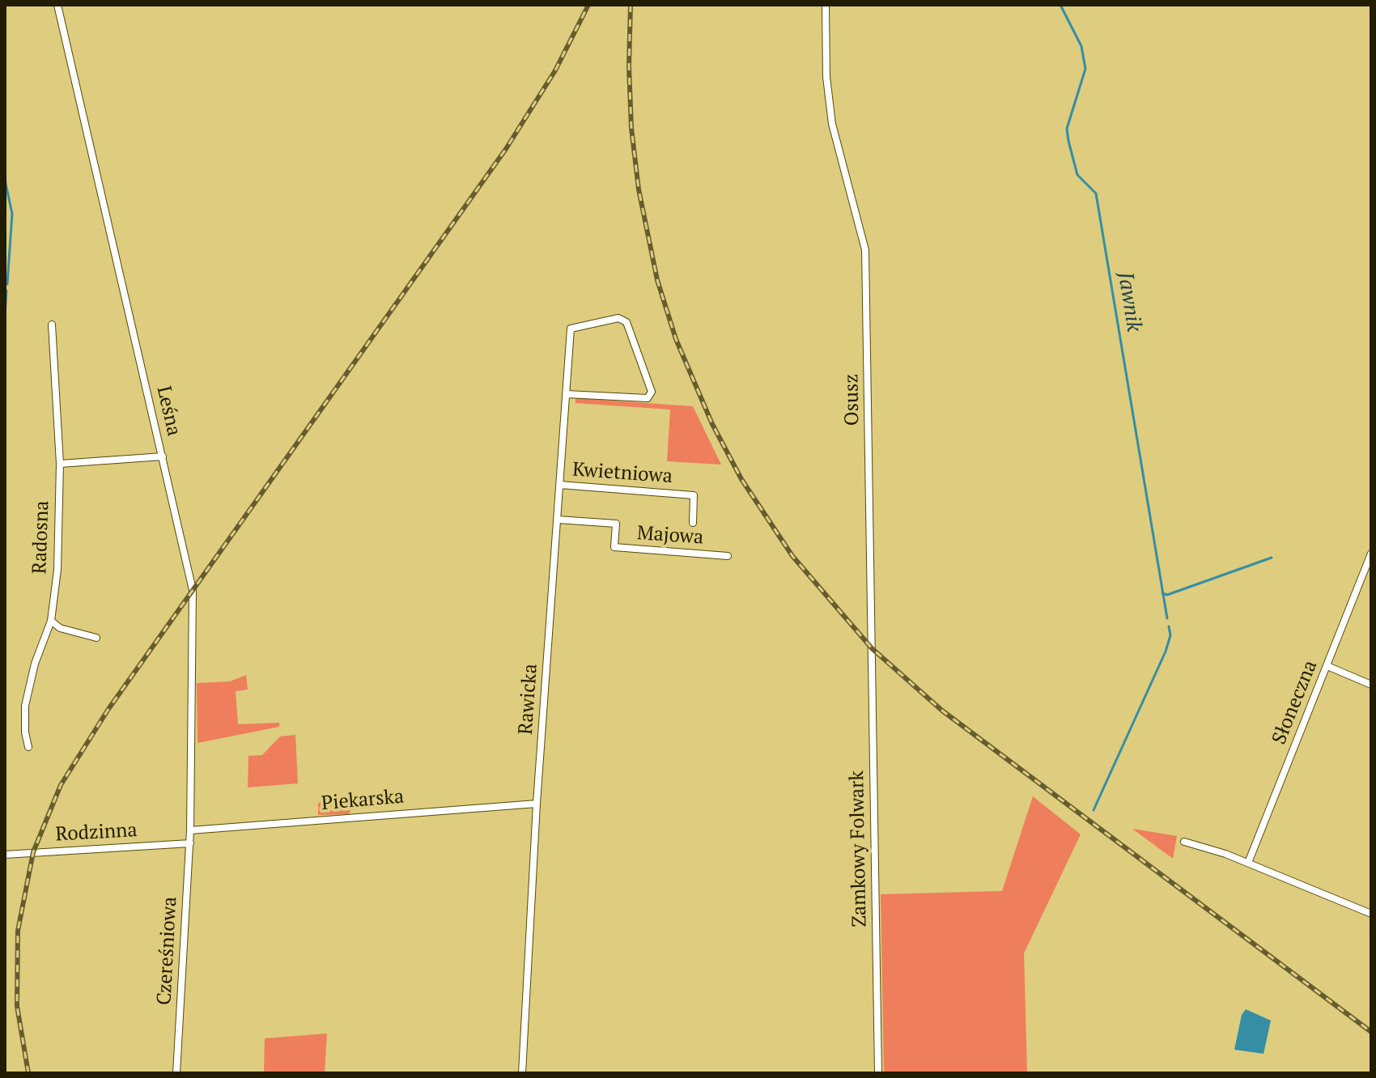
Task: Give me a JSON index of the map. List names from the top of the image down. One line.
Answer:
{"streets":{"street":["Osusz","Leśna","Kwietniowa","Majowa","Radosna","Rawicka","Słoneczna","Piekarska","Rodzinna","Zamkowy Folwark","Czereśniowa"]},"crossings":[["Osusz","Zamkowy Folwark"],["Leśna","Piekarska"],["Leśna","Czereśniowa"],["Kwietniowa","Rawicka"],["Majowa","Rawicka"],["Rawicka","Piekarska"],["Piekarska","Czereśniowa"],["Rodzinna","Czereśniowa"]],"water":["Jawnik"]}
